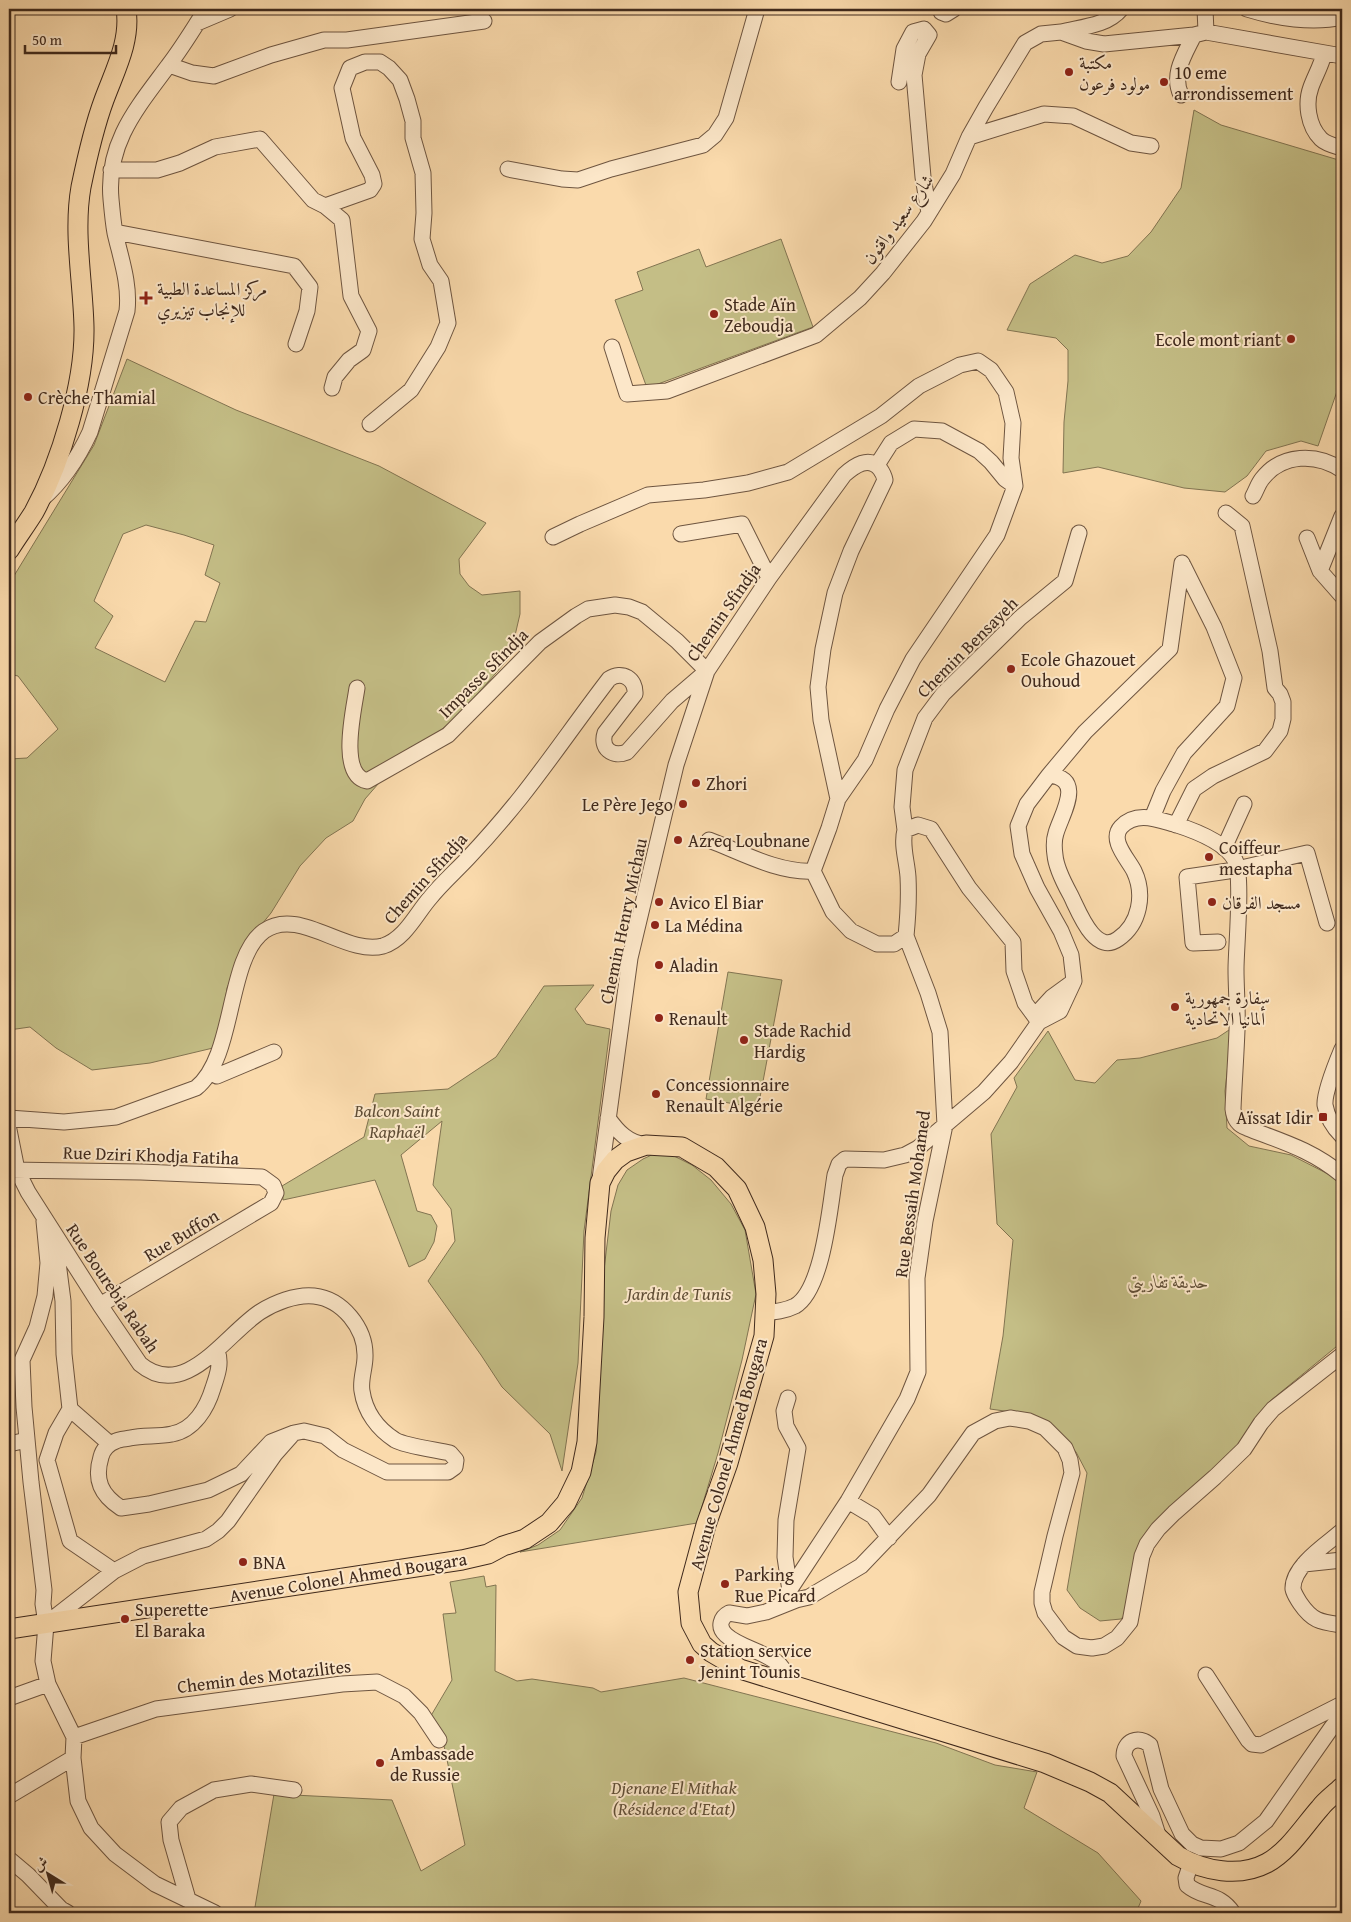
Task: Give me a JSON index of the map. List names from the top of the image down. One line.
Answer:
{"streets":{"main road":["Avenue Colonel Ahmed Bougara"],"street":["شارع سعيد واقنون","Chemin Sfindja","Chemin Bensayeh","Impasse Sfindja","Chemin Henry Michau","Rue Dziri Khodja Fatiha","Rue Bessaih Mohamed","Rue Buffon","Rue Bourebia Rabah","Chemin des Motazilites"]},"crossings":[["Chemin Sfindja","Impasse Sfindja"],["Chemin Sfindja","Chemin Henry Michau"],["Impasse Sfindja","Chemin Henry Michau"],["Chemin Henry Michau","Avenue Colonel Ahmed Bougara"],["Rue Dziri Khodja Fatiha","Rue Buffon"],["Rue Dziri Khodja Fatiha","Rue Bourebia Rabah"],["Rue Buffon","Rue Bourebia Rabah"]],"parks":["Balcon Saint Raphaël","حديقة تفاريتي","Jardin de Tunis","Djenane El Mithak (Résidence d'Etat)"],"places":{"other":["مكتبة مولود فرعون","10 eme arrondissement","Stade Aïn Zeboudja","Ecole mont riant","Crèche Thamial","Ecole Ghazouet Ouhoud","Zhori","Le Père Jego","Azreq Loubnane","Coiffeur mestapha","Avico El Biar","مسجد الفرقان","La Médina","Aladin","سفارة جمهورية ألمانيا الاتحادية","Renault","Stade Rachid Hardig","Concessionnaire Renault Algérie","BNA","Parking Rue Picard","Superette El Baraka","Station service Jenint Tounis","Ambassade de Russie"],"health":["مركز المساعدة الطبية للإنجاب تيزيري"],"transit":["Aïssat Idir"]},"scale_bar":"50 m","north":"top left"}
